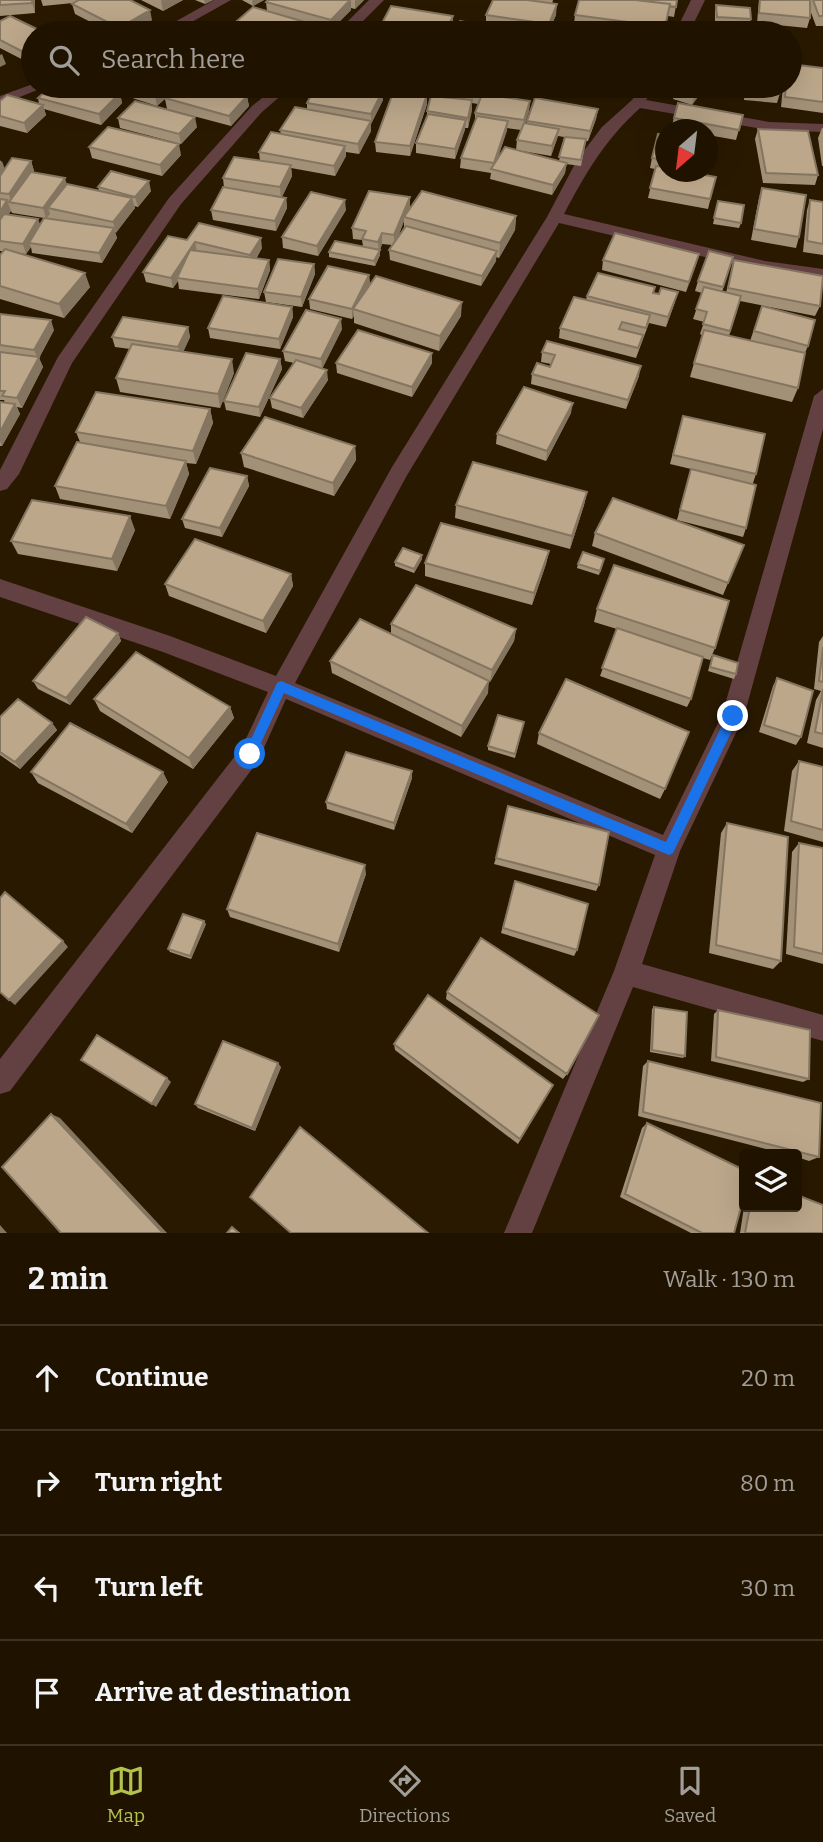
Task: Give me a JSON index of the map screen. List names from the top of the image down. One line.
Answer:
{"north":"bottom left","page":{"search":"Search here","heading":["2 min","Walk · 130 m"],"list":[["Continue","20 m"],["Turn right","80 m"],["Turn left","30 m"],"Arrive at destination"],"nav":["Map","Directions","Saved"]}}
